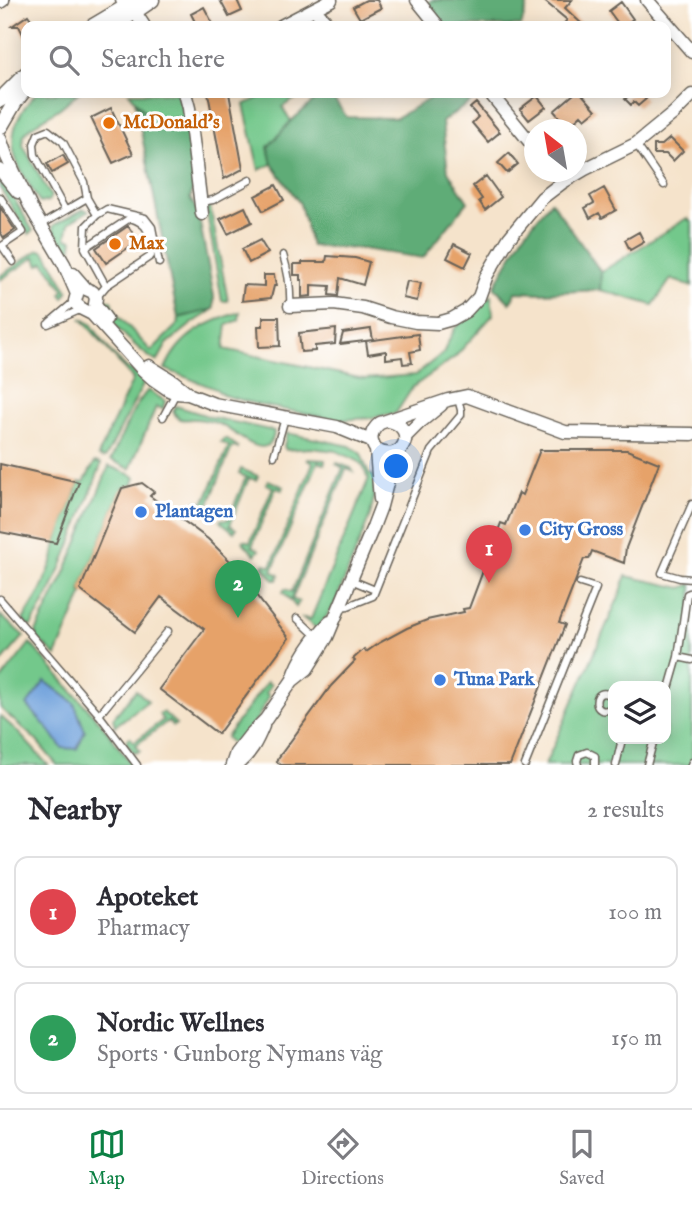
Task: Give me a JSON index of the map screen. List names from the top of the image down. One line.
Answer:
{"places":["McDonald's","Max","Plantagen","City Gross","Tuna Park"],"north":"top left","page":{"search":"Search here","pins":["1","2"],"heading":["Nearby","2 results"],"list":[{"mark":"1","name":"Apoteket","note":"Pharmacy","value":"100 m"},{"mark":"2","name":"Nordic Wellnes","note":"Sports · Gunborg Nymans väg","value":"150 m"}],"nav":["Map","Directions","Saved"]}}
